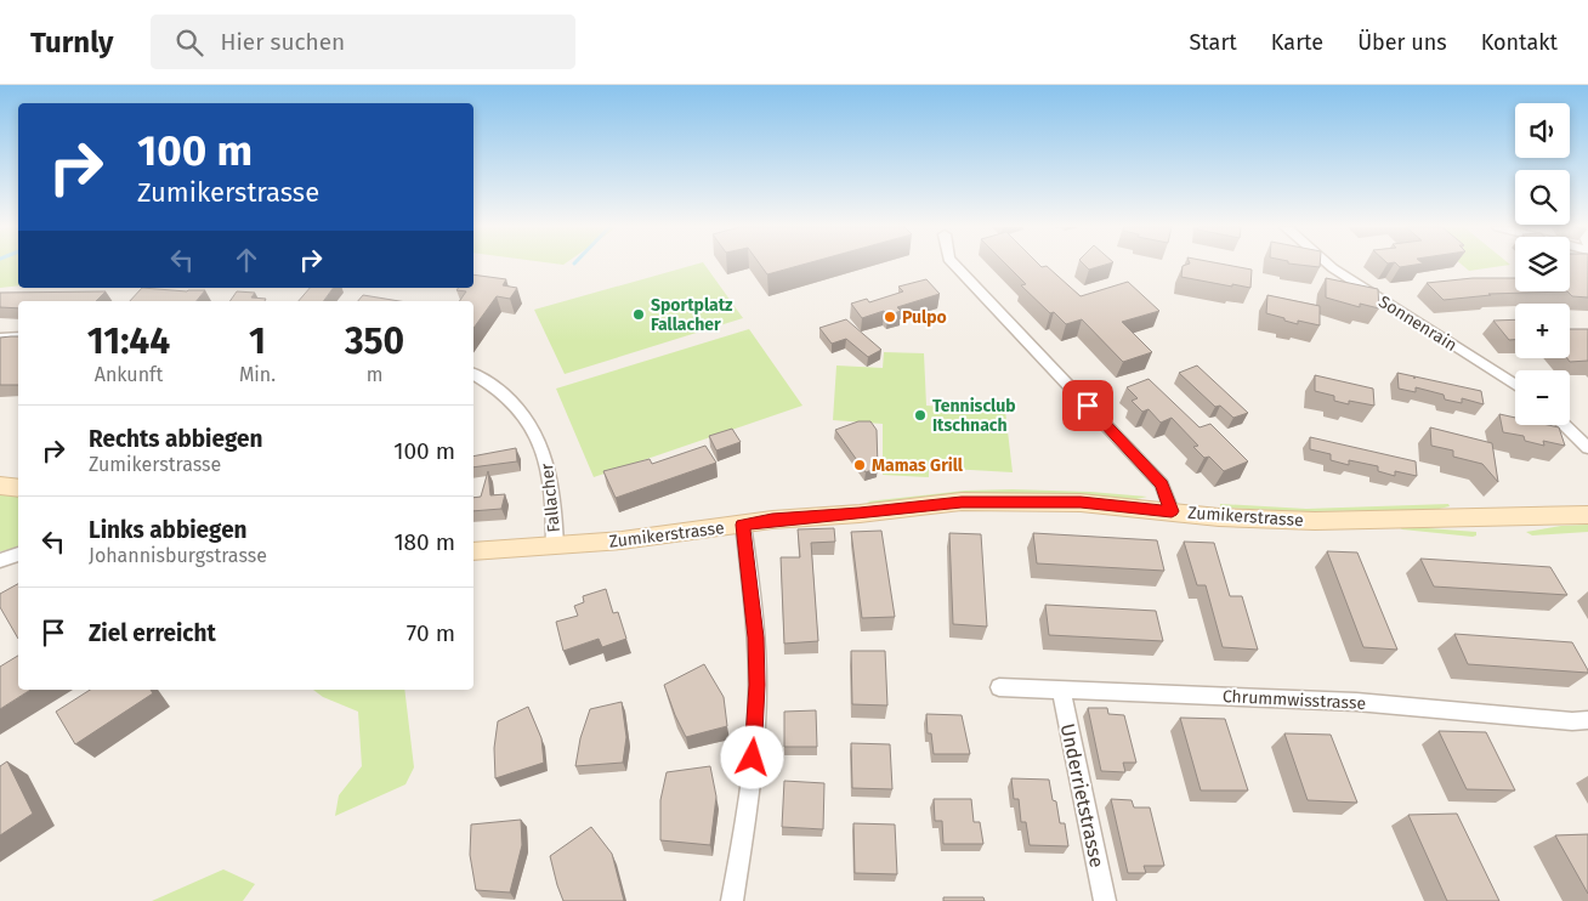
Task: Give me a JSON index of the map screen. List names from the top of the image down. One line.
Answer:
{"streets":{"main road":["Zumikerstrasse"],"street":["Sonnenrain","Fallacher","Chrummwisstrasse","Underrietstrasse"]},"crossings":[["Fallacher","Zumikerstrasse"],["Chrummwisstrasse","Underrietstrasse"]],"places":["Sportplatz Fallacher","Pulpo","Tennisclub Itschnach","Mamas Grill"],"page":{"header":"Turnly","search":"Hier suchen","nav":["Start","Karte","Über uns","Kontakt"],"map_buttons":["+","−"],"turn":["100 m","Zumikerstrasse"],"eta":["11:44","Ankunft","1","Min.","350","m"],"list":[{"name":"Rechts abbiegen","note":"Zumikerstrasse","value":"100 m"},{"name":"Links abbiegen","note":"Johannisburgstrasse","value":"180 m"},{"name":"Ziel erreicht","value":"70 m"}]}}
